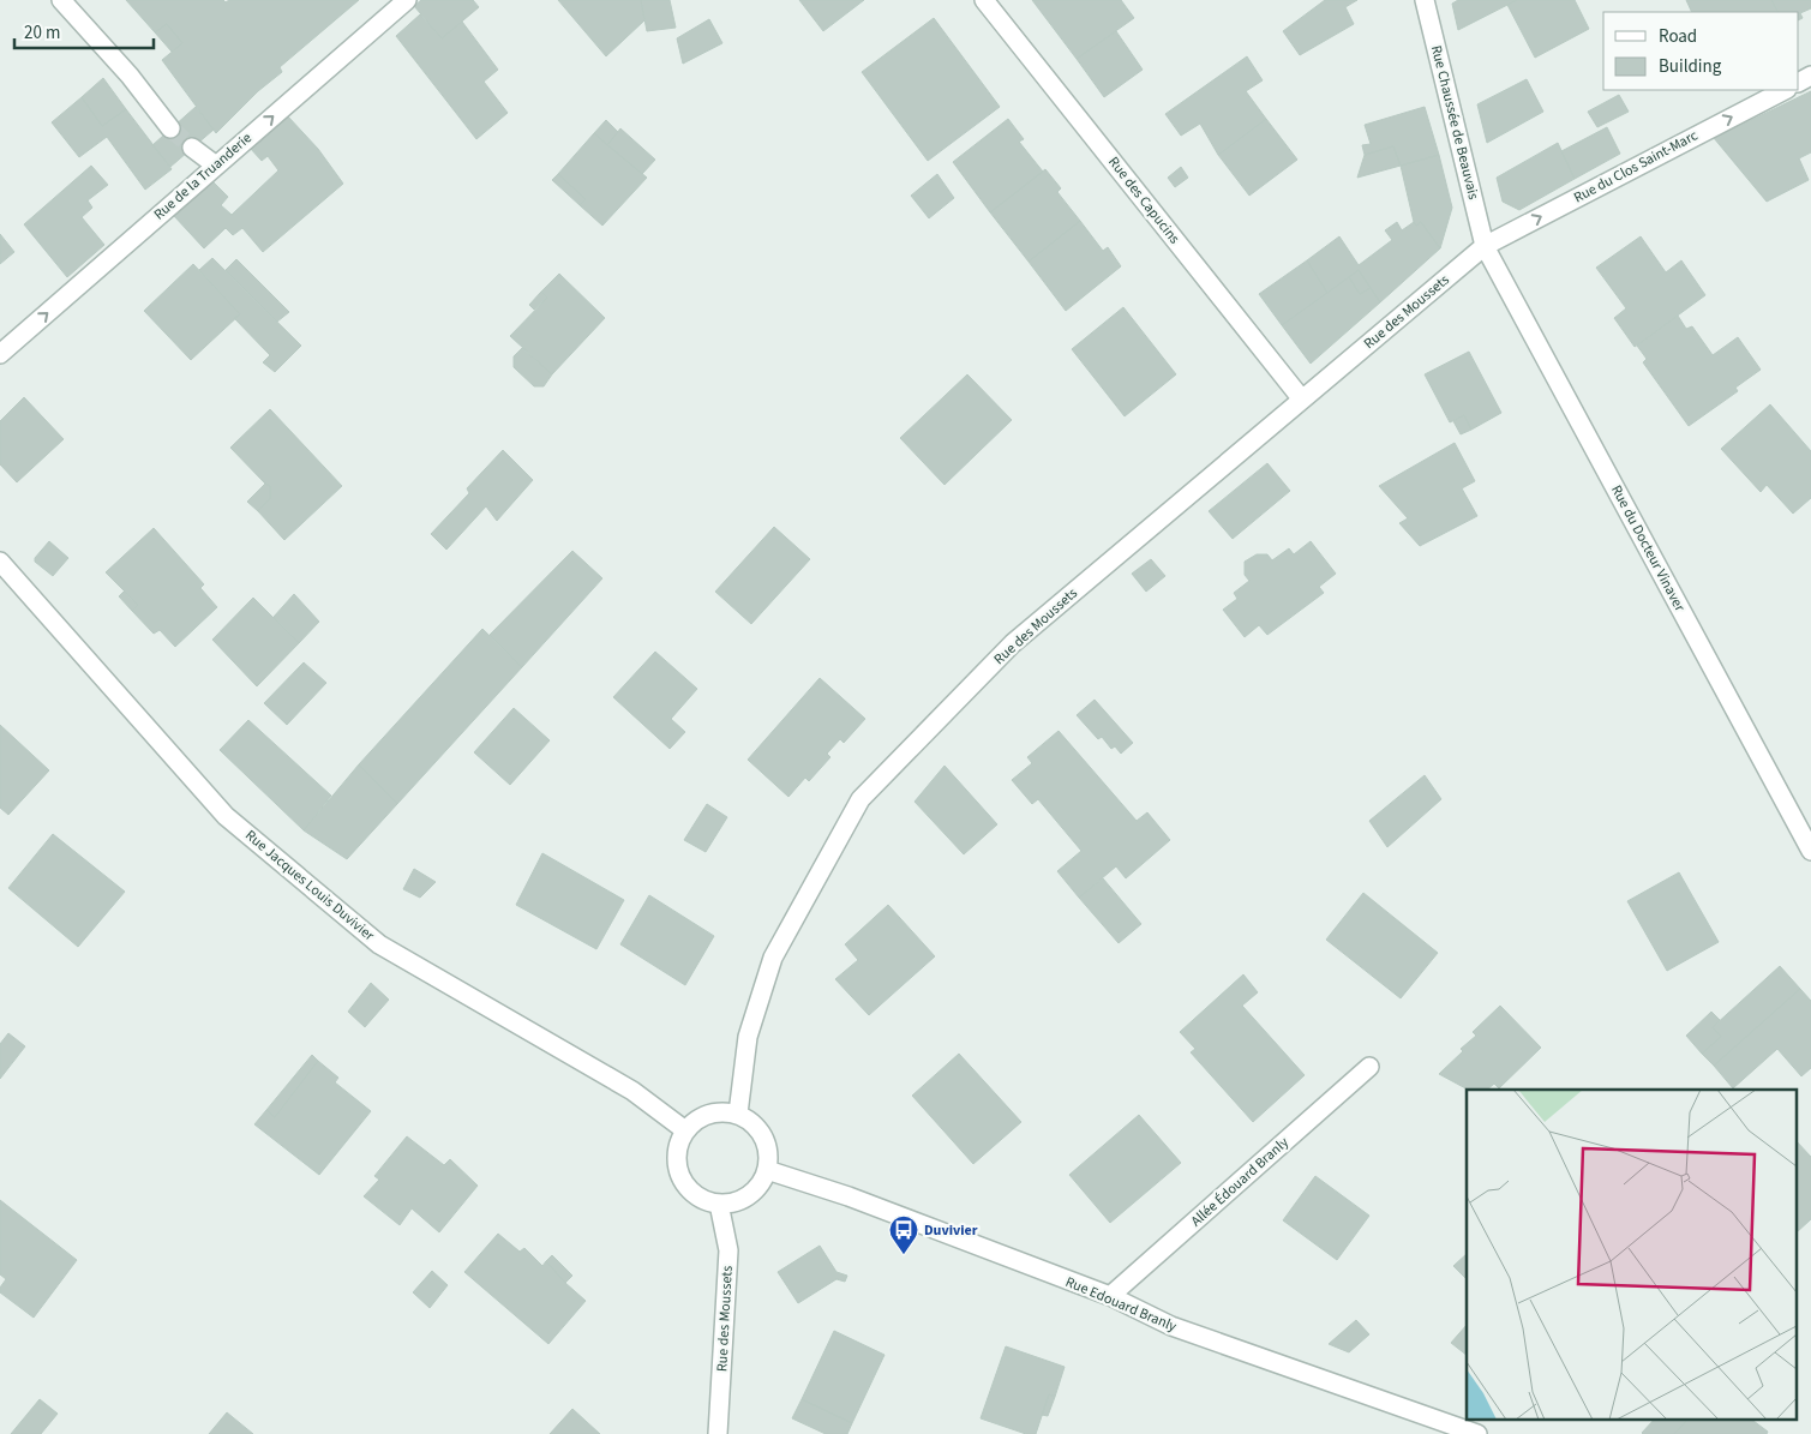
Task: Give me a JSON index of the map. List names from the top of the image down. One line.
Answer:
{"streets":{"street":["Rue Chaussée de Beauvais","Rue du Clos Saint-Marc","Rue de la Truanderie","Rue des Capucins","Rue des Moussets","Rue du Docteur Vinaver","Rue Jacques Louis Duvivier","Allée Édouard Branly","Rue Edouard Branly"]},"crossings":[["Rue Chaussée de Beauvais","Rue du Clos Saint-Marc"],["Rue Chaussée de Beauvais","Rue des Moussets"],["Rue Chaussée de Beauvais","Rue du Docteur Vinaver"],["Rue du Clos Saint-Marc","Rue des Moussets"],["Rue du Clos Saint-Marc","Rue du Docteur Vinaver"],["Rue des Capucins","Rue des Moussets"],["Rue des Moussets","Rue du Docteur Vinaver"],["Rue des Moussets","Rue Jacques Louis Duvivier"],["Rue des Moussets","Rue Edouard Branly"],["Rue Jacques Louis Duvivier","Rue Edouard Branly"],["Allée Édouard Branly","Rue Edouard Branly"]],"one_way":["Rue du Clos Saint-Marc","Rue de la Truanderie"],"places":{"bus stop":["Duvivier"]},"legend":["Road","Building"],"scale_bar":"20 m"}
